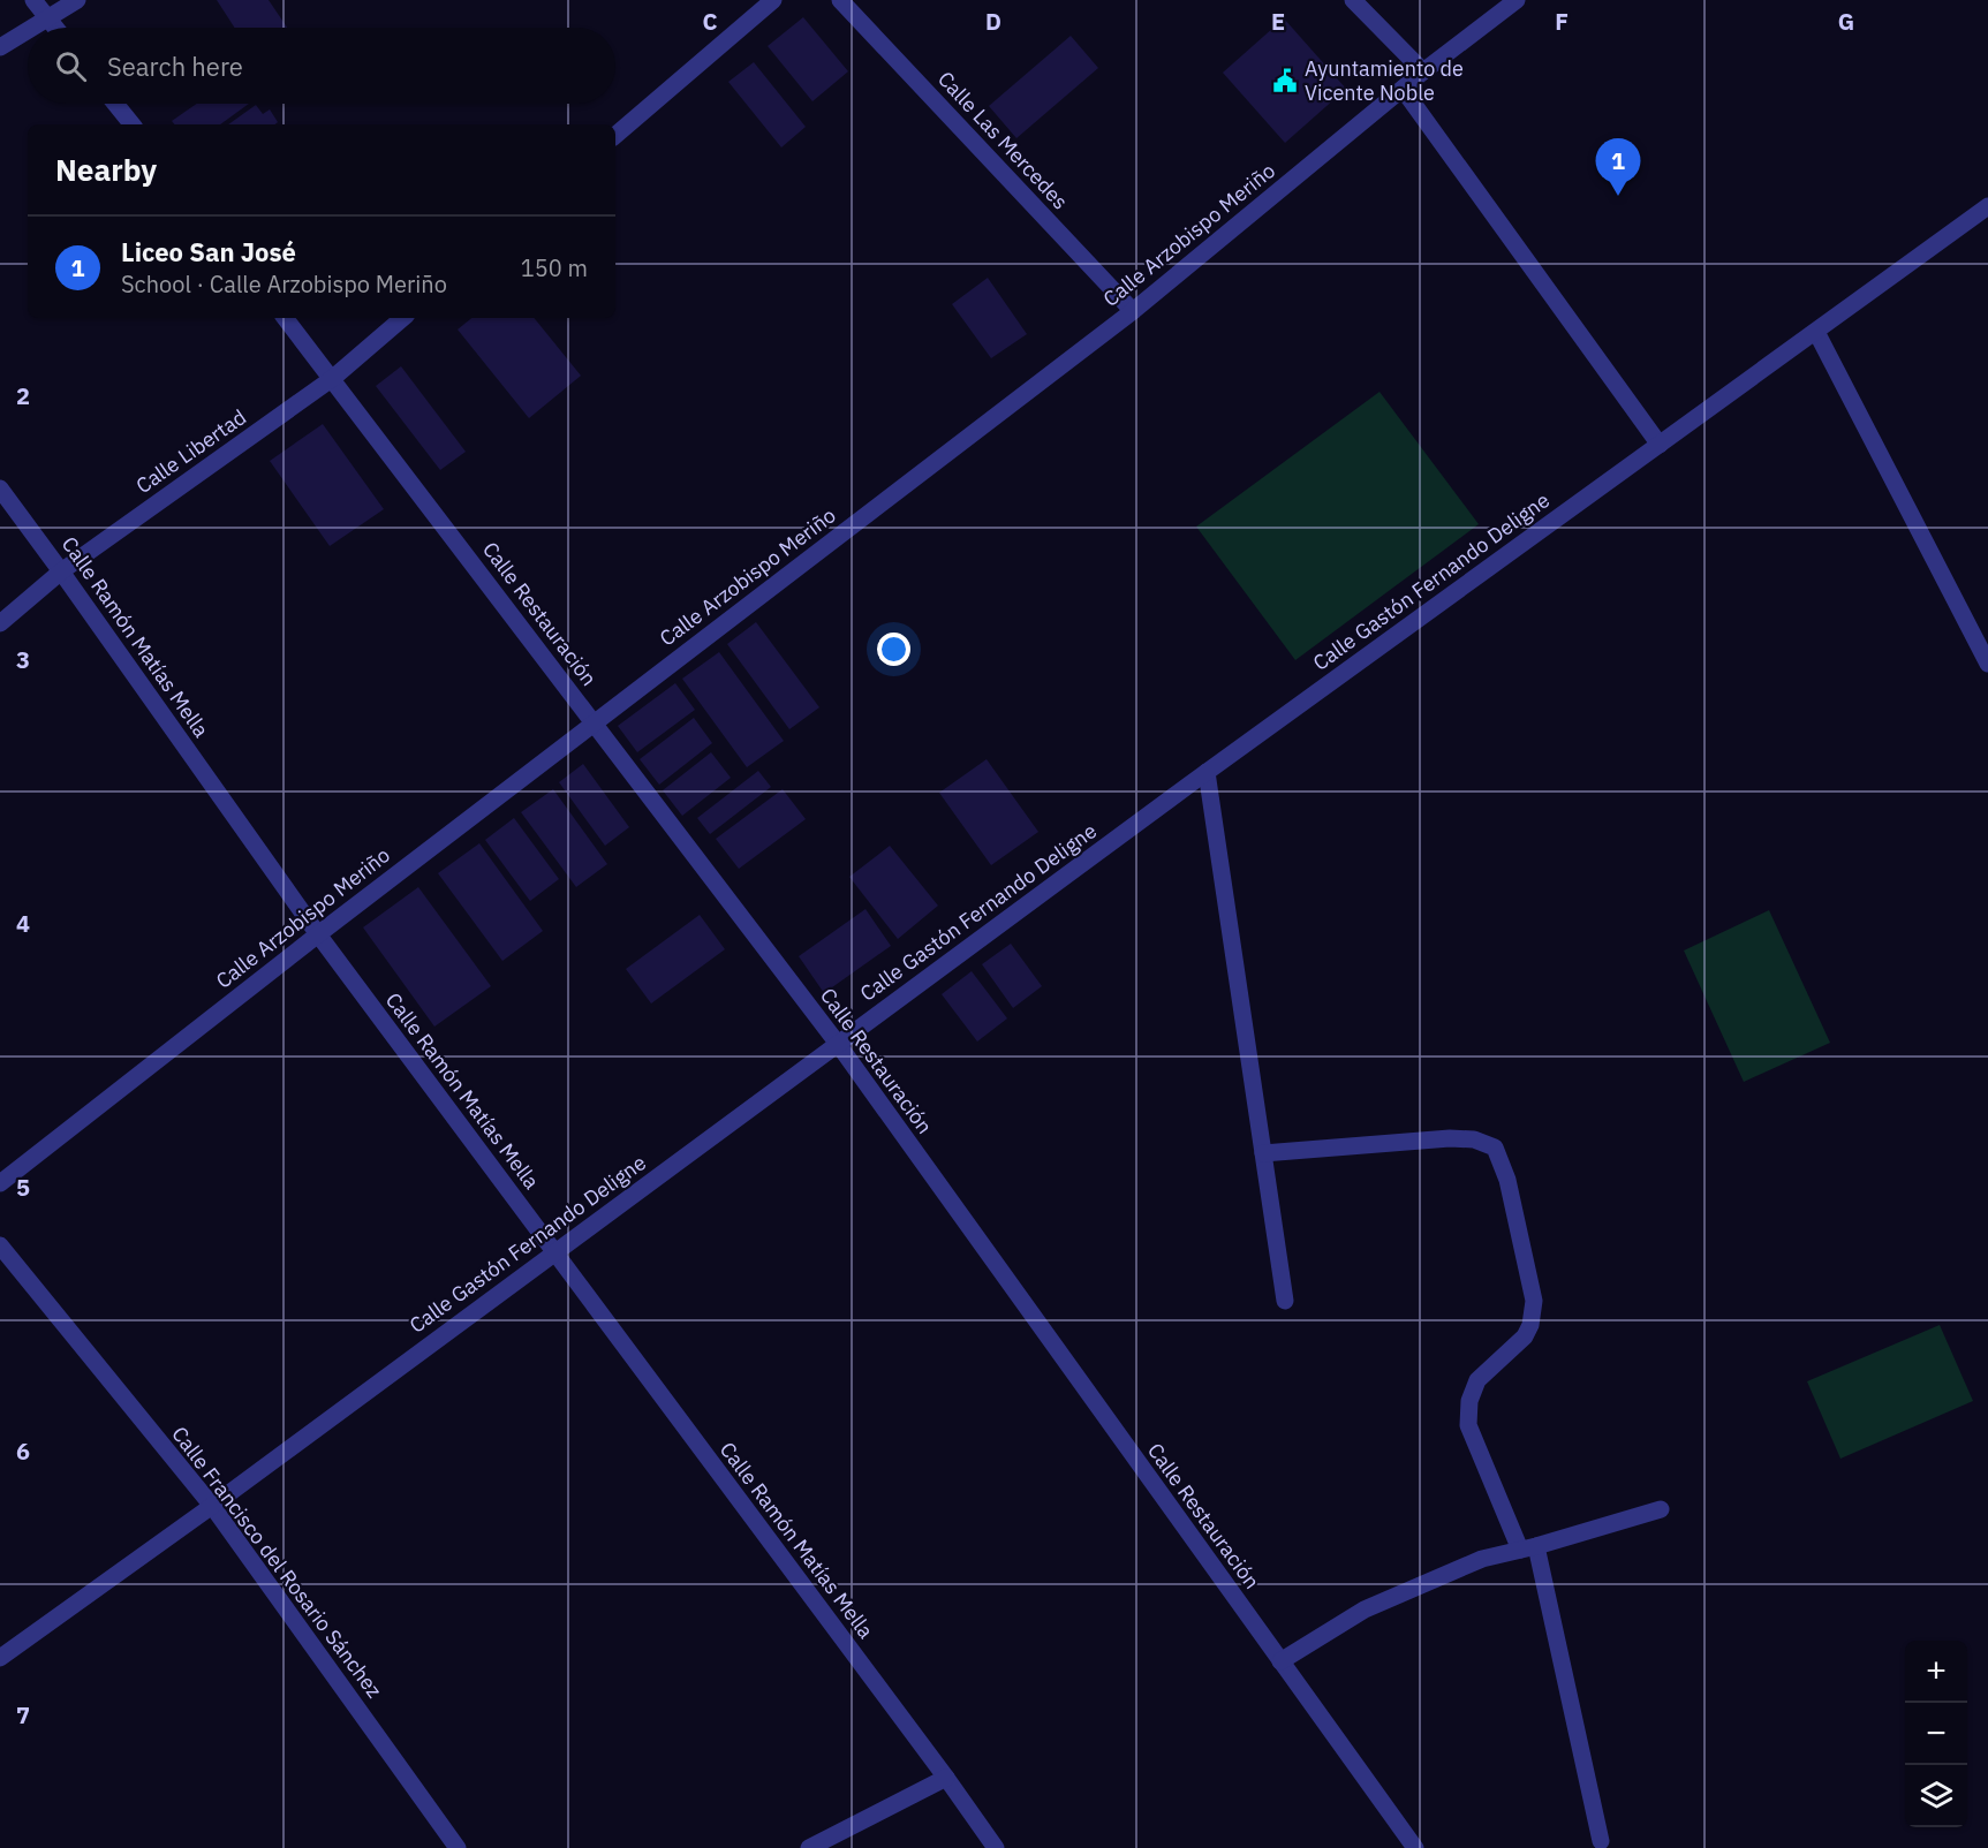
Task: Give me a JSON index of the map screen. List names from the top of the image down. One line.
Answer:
{"streets":{"street":["Calle Las Mercedes","Calle Arzobispo Meriño","Calle Libertad","Calle Gastón Fernando Deligne","Calle Restauración","Calle Ramón Matías Mella","Calle Francisco del Rosario Sánchez"]},"crossings":[["Calle Las Mercedes","Calle Arzobispo Meriño"],["Calle Arzobispo Meriño","Calle Restauración"],["Calle Arzobispo Meriño","Calle Ramón Matías Mella"],["Calle Libertad","Calle Restauración"],["Calle Libertad","Calle Ramón Matías Mella"],["Calle Gastón Fernando Deligne","Calle Restauración"],["Calle Gastón Fernando Deligne","Calle Ramón Matías Mella"],["Calle Gastón Fernando Deligne","Calle Francisco del Rosario Sánchez"]],"places":{"public building":["Ayuntamiento de Vicente Noble"]},"page":{"search":"Search here","heading":"Nearby","pins":"1","list":[{"mark":"1","name":"Liceo San José","note":"School · Calle Arzobispo Meriño","value":"150 m"}],"map_buttons":["+","−"]},"grid":{"columns":["C","D","E","F","G"],"rows":["2","3","4","5","6","7"]}}
